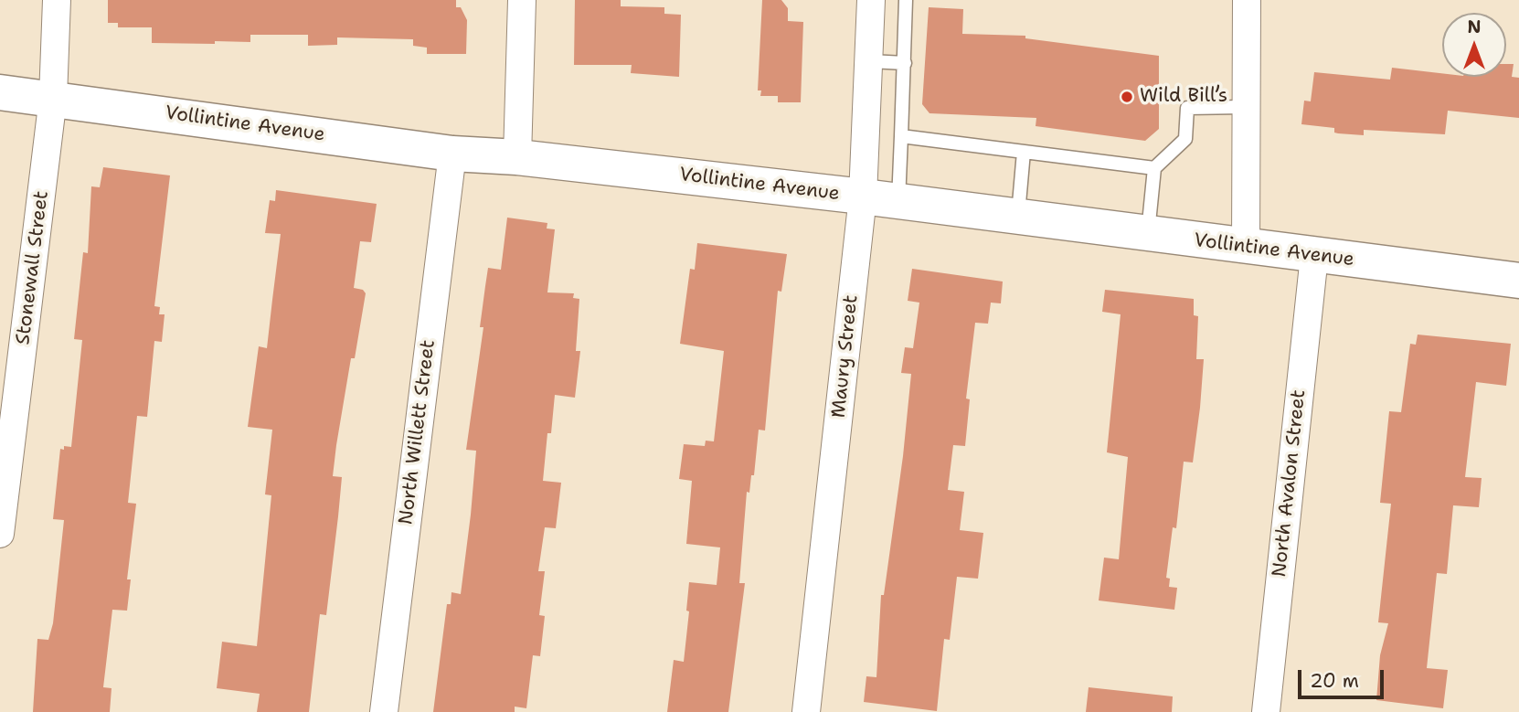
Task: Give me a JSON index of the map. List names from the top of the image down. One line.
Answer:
{"streets":{"street":["Vollintine Avenue","Stonewall Street","Maury Street","North Willett Street","North Avalon Street"]},"crossings":[["Vollintine Avenue","Stonewall Street"],["Vollintine Avenue","Maury Street"],["Vollintine Avenue","North Willett Street"],["Vollintine Avenue","North Avalon Street"]],"places":["Wild Bill’s"],"scale_bar":"20 m","north":"top"}
